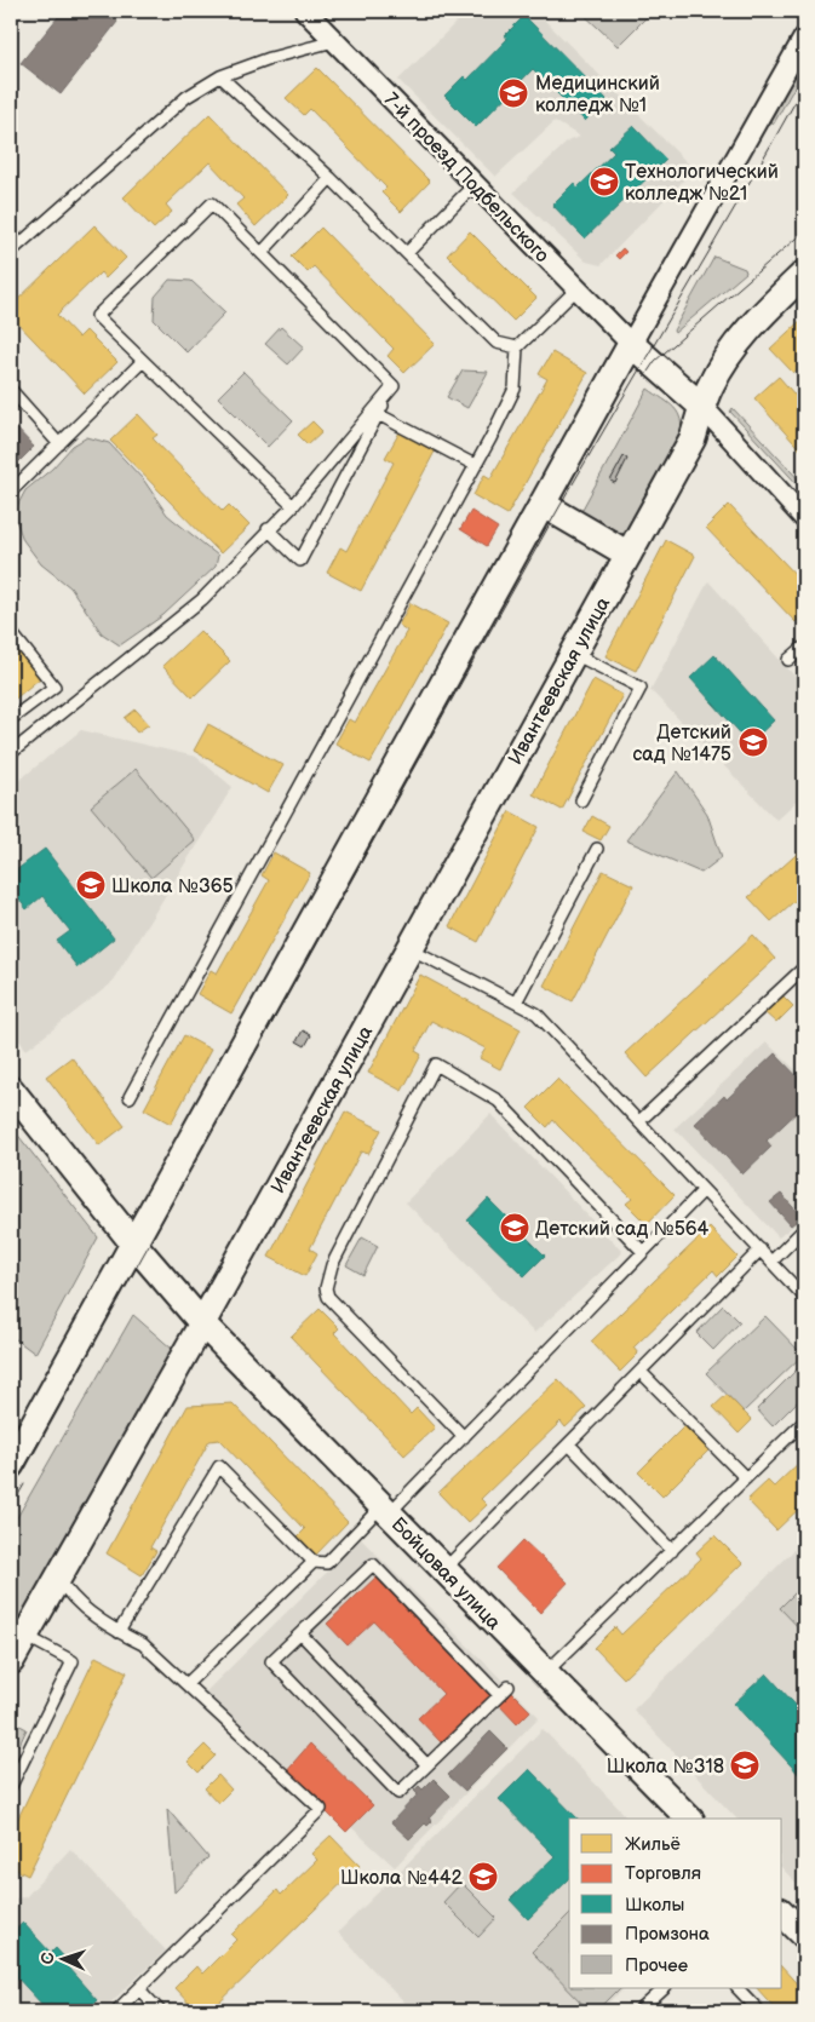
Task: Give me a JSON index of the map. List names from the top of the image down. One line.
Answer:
{"streets":{"street":["7-й проезд Подбельского","Ивантеевская улица","Бойцовая улица"]},"crossings":[["Ивантеевская улица","Бойцовая улица"]],"places":{"school or university":["Медицинский колледж №1","Технологический колледж №21","Детский сад №1475","Школа №365","Детский сад №564","Школа №318","Школа №442"]},"legend":["Жильё","Торговля","Школы","Промзона","Прочее"],"north":"left"}
